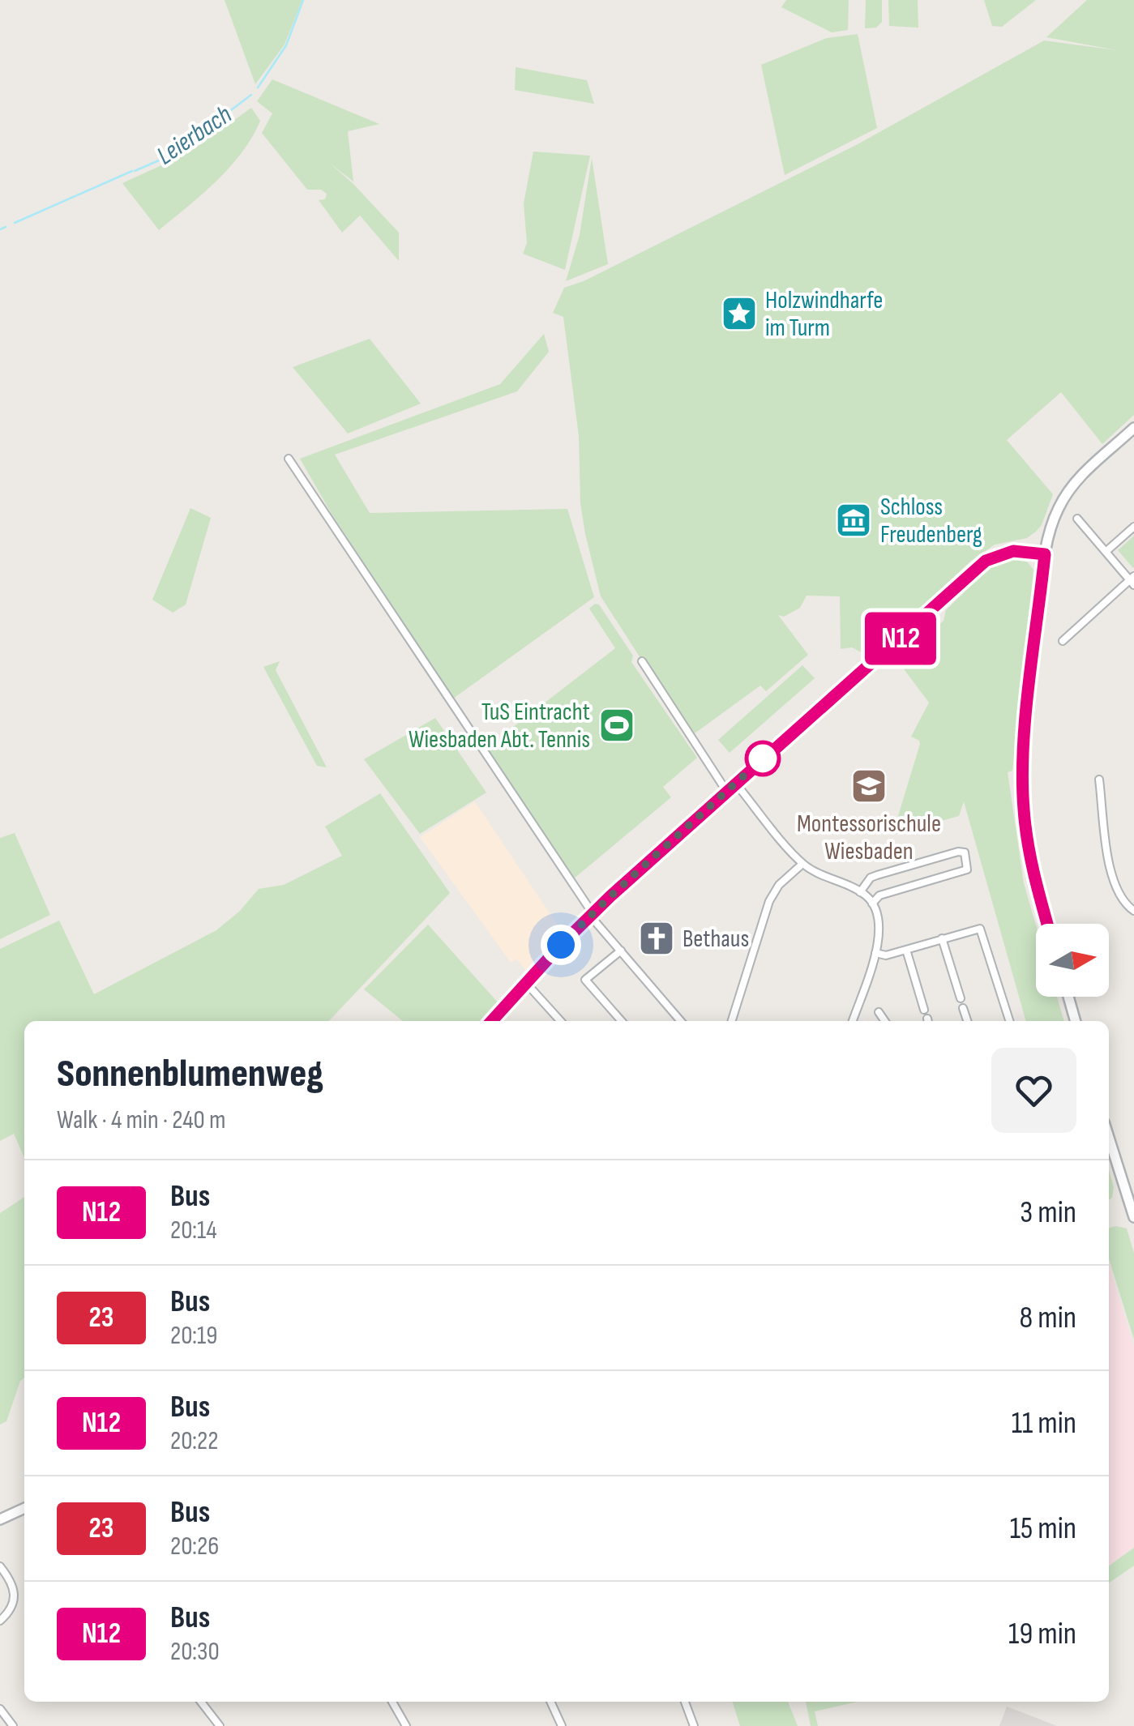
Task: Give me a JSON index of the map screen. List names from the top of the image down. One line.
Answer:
{"water":["Leierbach"],"places":{"place":["Holzwindharfe im Turm"],"museum":["Schloss Freudenberg"],"sports":["TuS Eintracht Wiesbaden Abt. Tennis"],"school or university":["Montessorischule Wiesbaden"],"church":["Bethaus"]},"lines":["bus line N12"],"north":"right","page":{"on_map":"N12","heading":["Sonnenblumenweg","Walk · 4 min · 240 m"],"list":[{"mark":"N12","name":"Bus","note":"20:14","value":"3 min"},{"mark":"23","name":"Bus","note":"20:19","value":"8 min"},{"mark":"N12","name":"Bus","note":"20:22","value":"11 min"},{"mark":"23","name":"Bus","note":"20:26","value":"15 min"},{"mark":"N12","name":"Bus","note":"20:30","value":"19 min"}]}}
